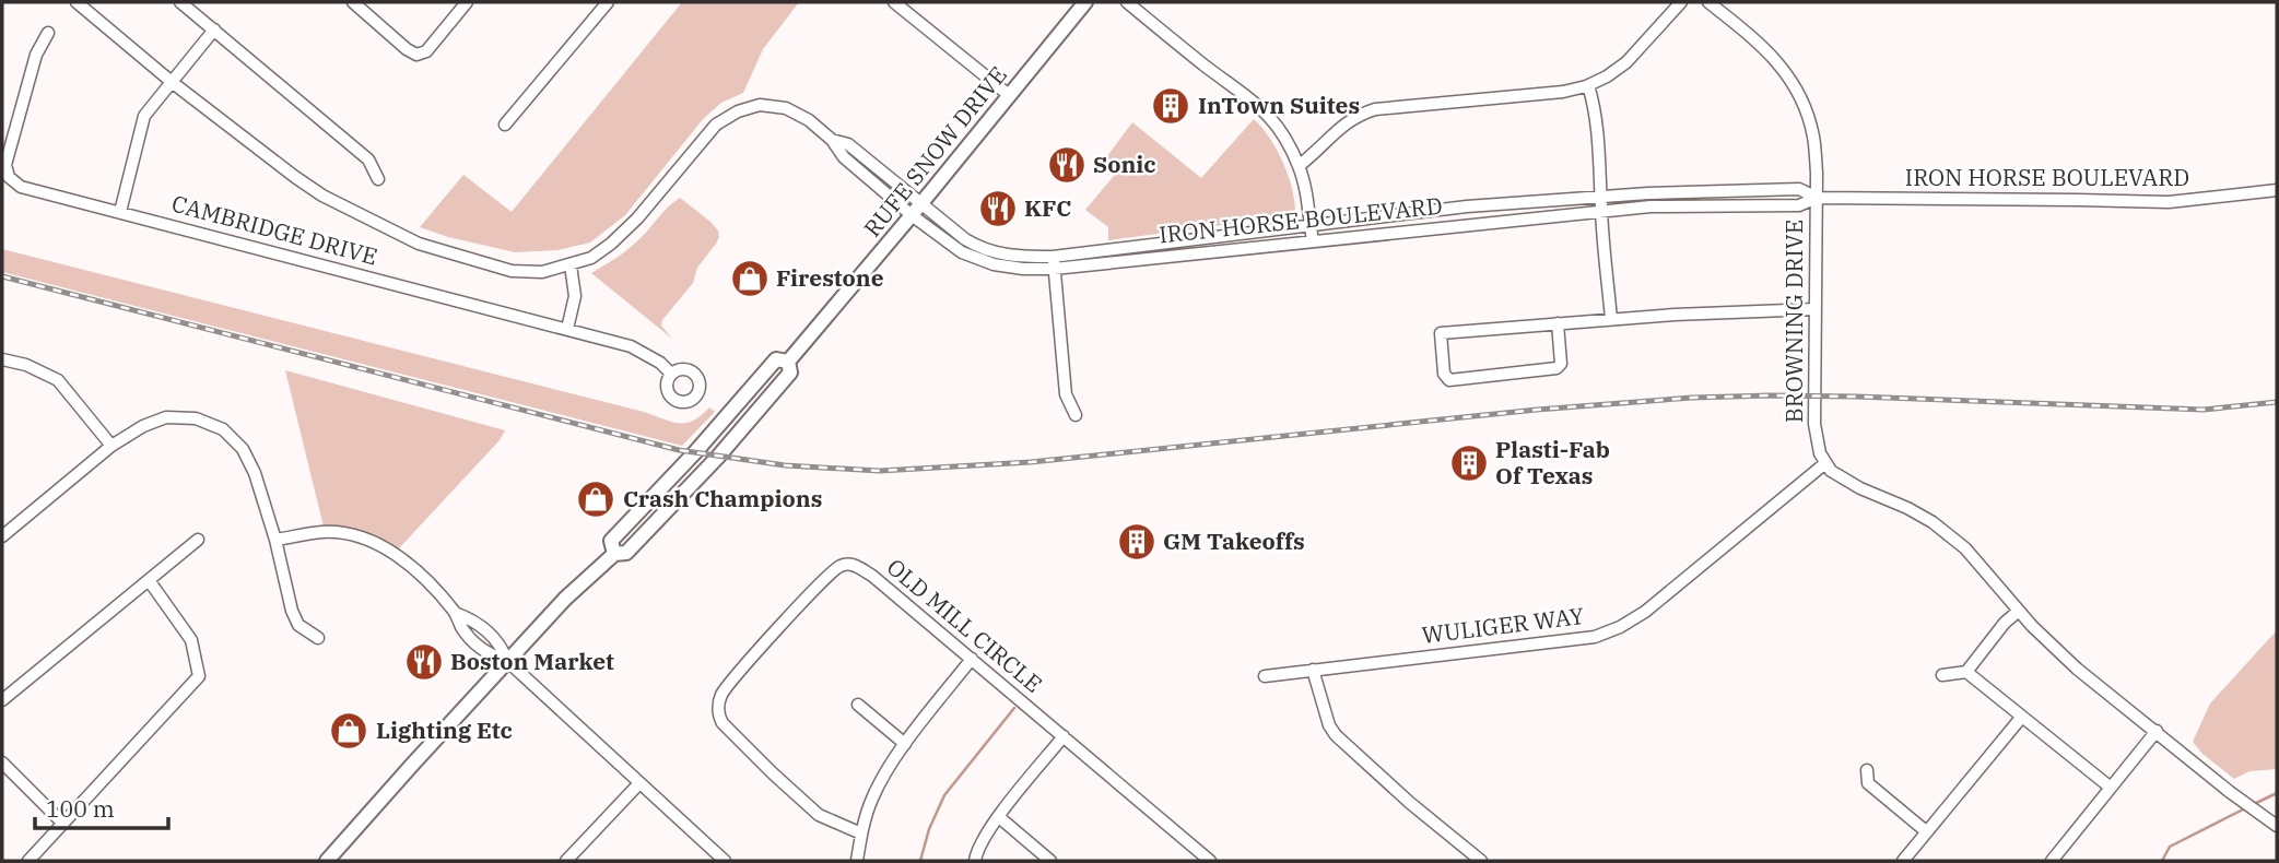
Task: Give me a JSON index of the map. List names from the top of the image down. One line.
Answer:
{"streets":{"main road":["RUFE SNOW DRIVE"],"street":["IRON HORSE BOULEVARD","CAMBRIDGE DRIVE","BROWNING DRIVE","OLD MILL CIRCLE","WULIGER WAY"]},"crossings":[["RUFE SNOW DRIVE","IRON HORSE BOULEVARD"],["IRON HORSE BOULEVARD","BROWNING DRIVE"],["BROWNING DRIVE","WULIGER WAY"]],"places":{"building":["InTown Suites","Plasti-Fab Of Texas","GM Takeoffs"],"restaurant":["Sonic","KFC","Boston Market"],"shop":["Firestone","Crash Champions","Lighting Etc"]},"scale_bar":"100 m"}
